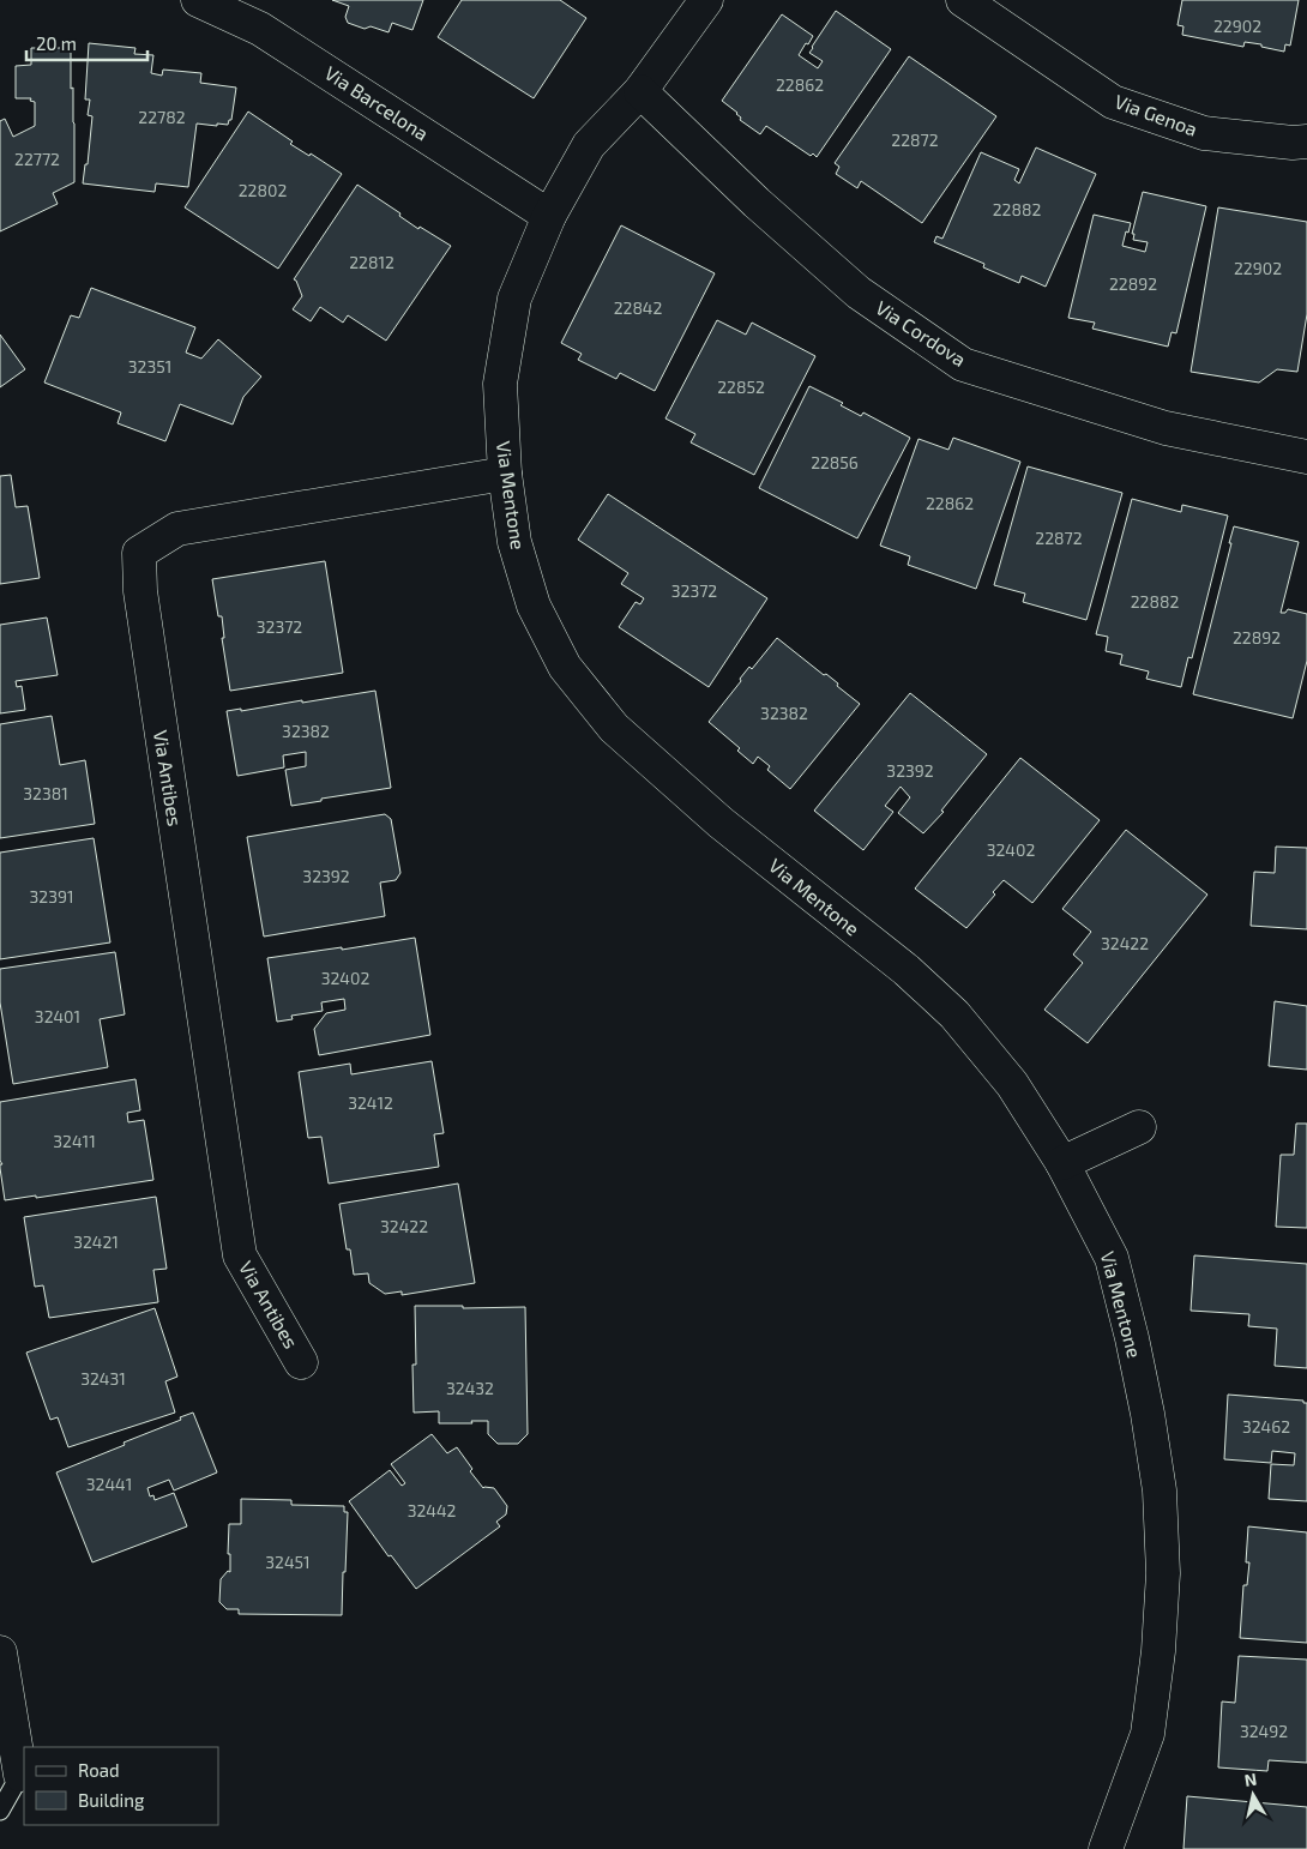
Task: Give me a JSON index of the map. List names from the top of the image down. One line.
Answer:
{"streets":{"street":["Via Barcelona","Via Genoa","Via Cordova","Via Mentone","Via Antibes"]},"crossings":[["Via Barcelona","Via Mentone"],["Via Cordova","Via Mentone"],["Via Mentone","Via Antibes"]],"house_numbers":["22902","22862","22782","22872","22772","22802","22882","22812","22902","22892","22842","32351","22852","22856","22862","22872","32372","22882","32372","22892","32382","32382","32392","32381","32402","32392","32391","32422","32402","32401","32412","32411","32422","32421","32431","32432","32462","32441","32442","32451","32492"],"legend":["Road","Building"],"scale_bar":"20 m","north":"top"}
